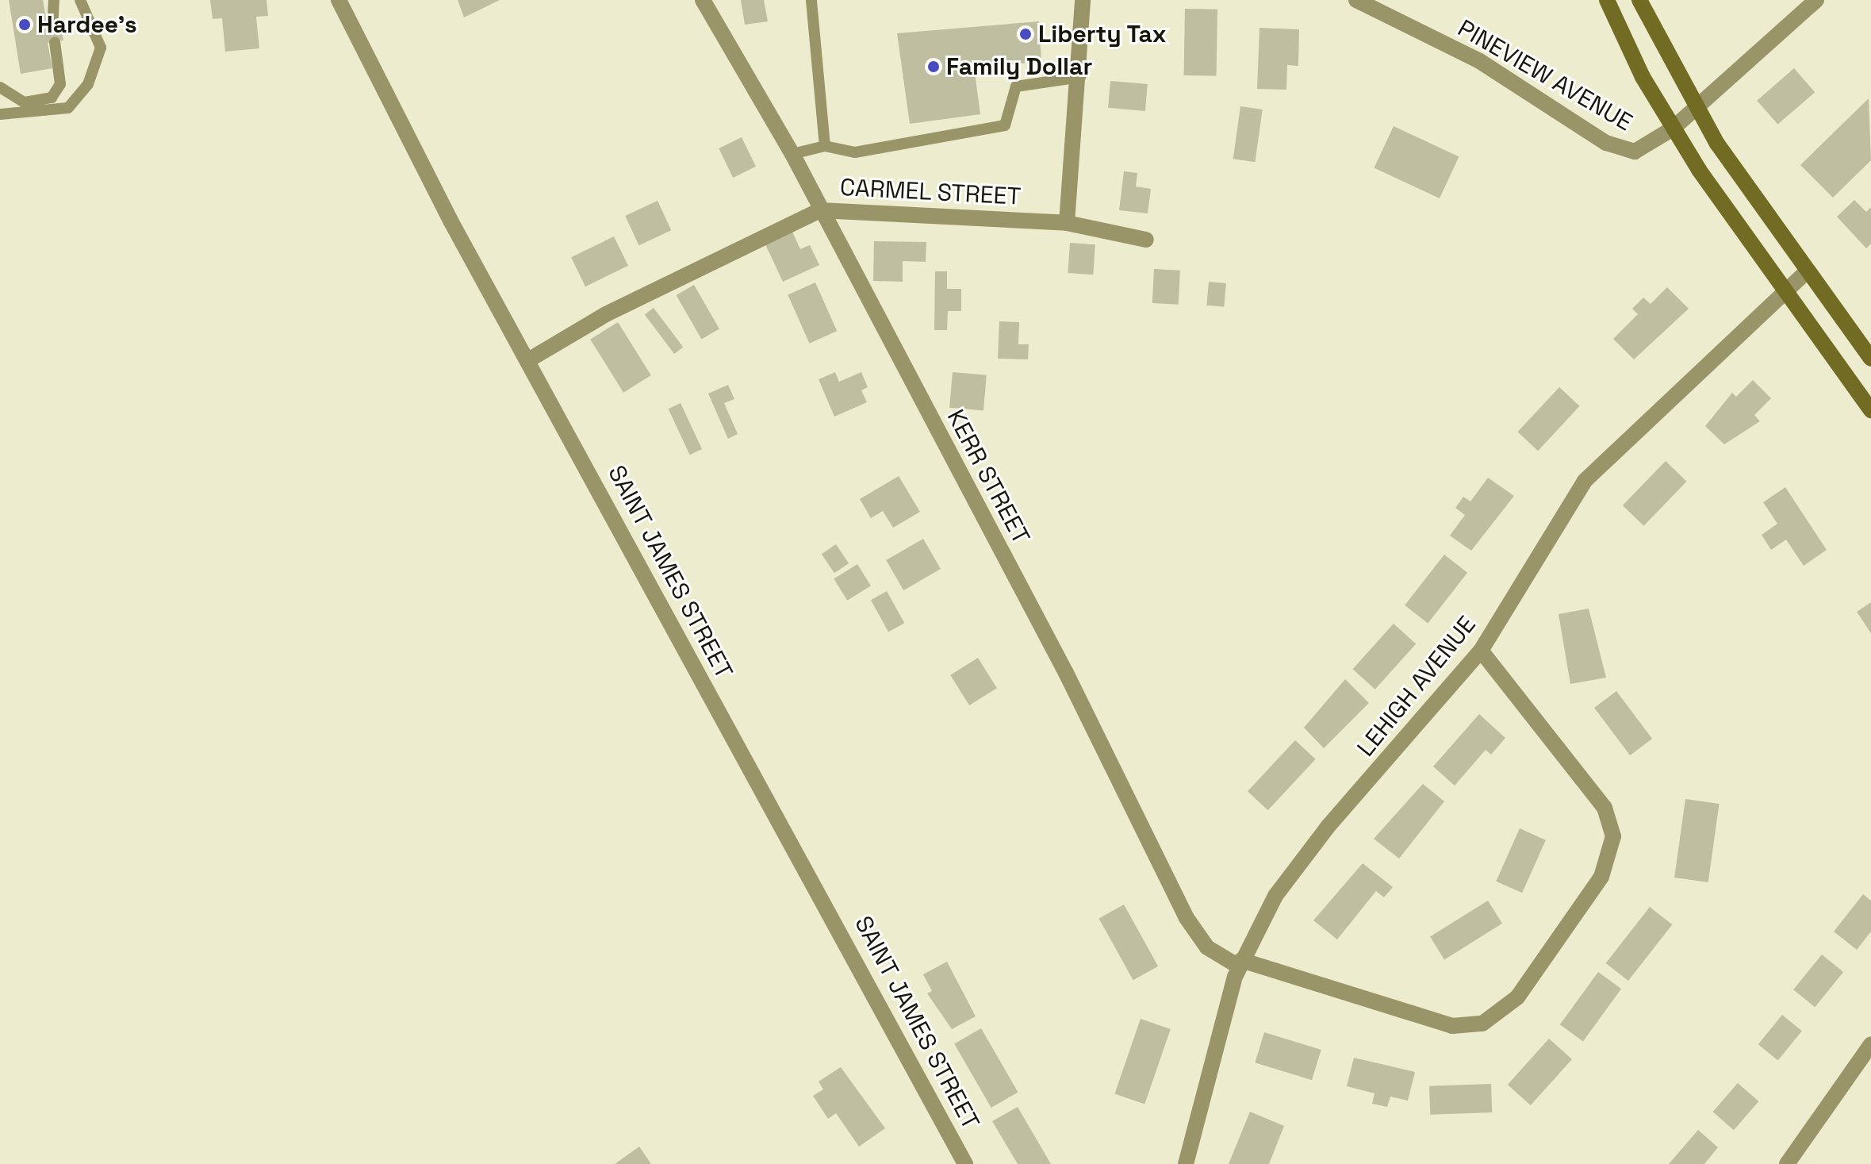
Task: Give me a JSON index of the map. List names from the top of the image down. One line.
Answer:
{"streets":{"street":["PINEVIEW AVENUE","CARMEL STREET","KERR STREET","SAINT JAMES STREET","LEHIGH AVENUE"]},"crossings":[["CARMEL STREET","KERR STREET"],["CARMEL STREET","SAINT JAMES STREET"],["KERR STREET","LEHIGH AVENUE"]],"places":["Hardee's","Liberty Tax","Family Dollar"]}
